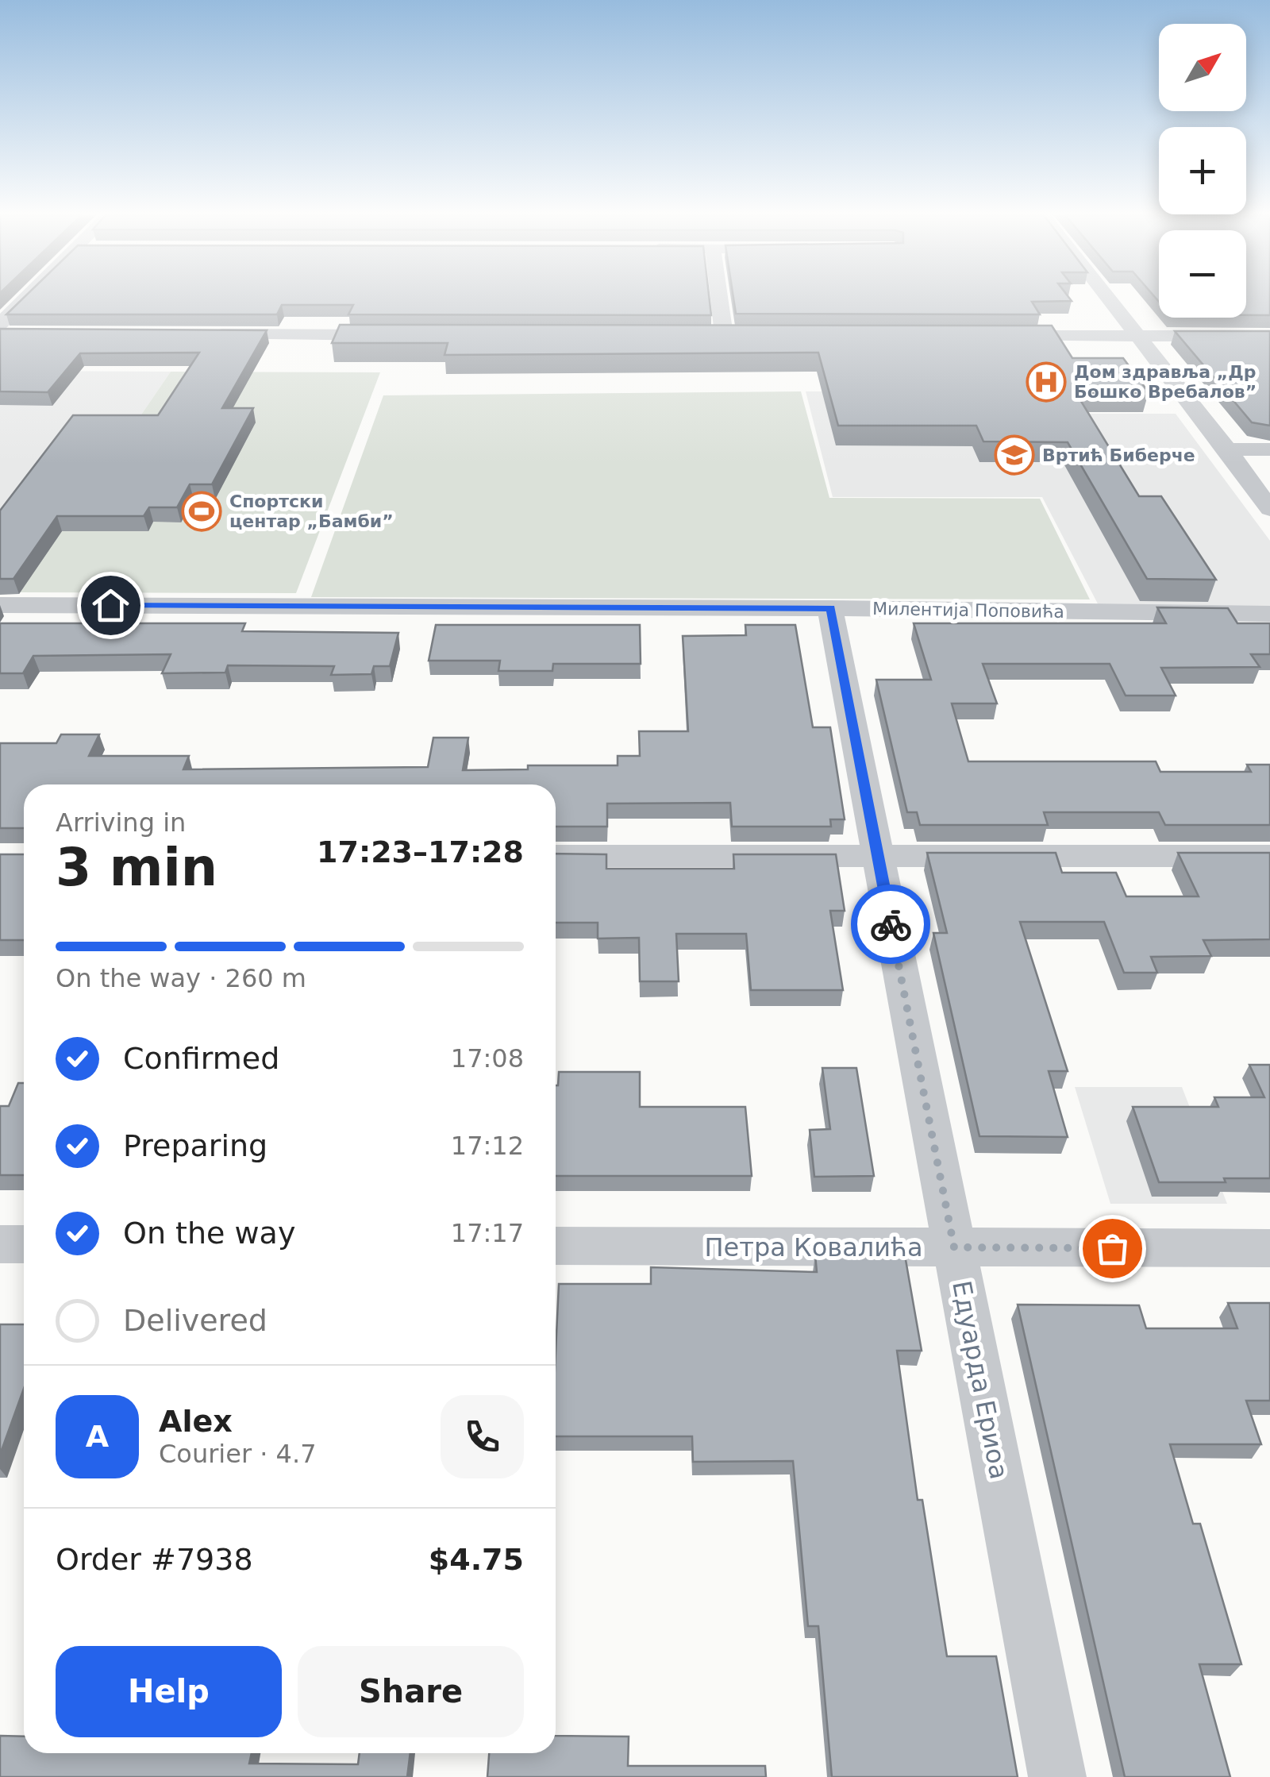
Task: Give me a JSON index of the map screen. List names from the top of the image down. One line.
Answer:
{"streets":{"street":["Милентија Поповића","Петра Ковалића","Едуарда Ериоа"]},"crossings":[["Милентија Поповића","Едуарда Ериоа"],["Петра Ковалића","Едуарда Ериоа"]],"places":{"hospital":["Дом здравља „Др Бошко Вребалов”"],"school or university":["Вртић Биберче"],"sports":["Спортски центар „Бамби”"]},"north":"top right","page":{"map_buttons":["+","−"],"heading":["3 min","Arriving in","17:23–17:28"],"panel":["Alex","Courier · 4.7","Order #7938","$4.75"],"bar":"On the way · 260 m","list":[["Confirmed","17:08"],["Preparing","17:12"],["On the way","17:17"],"Delivered"],"round":"A","buttons":["Help","Share"]}}
